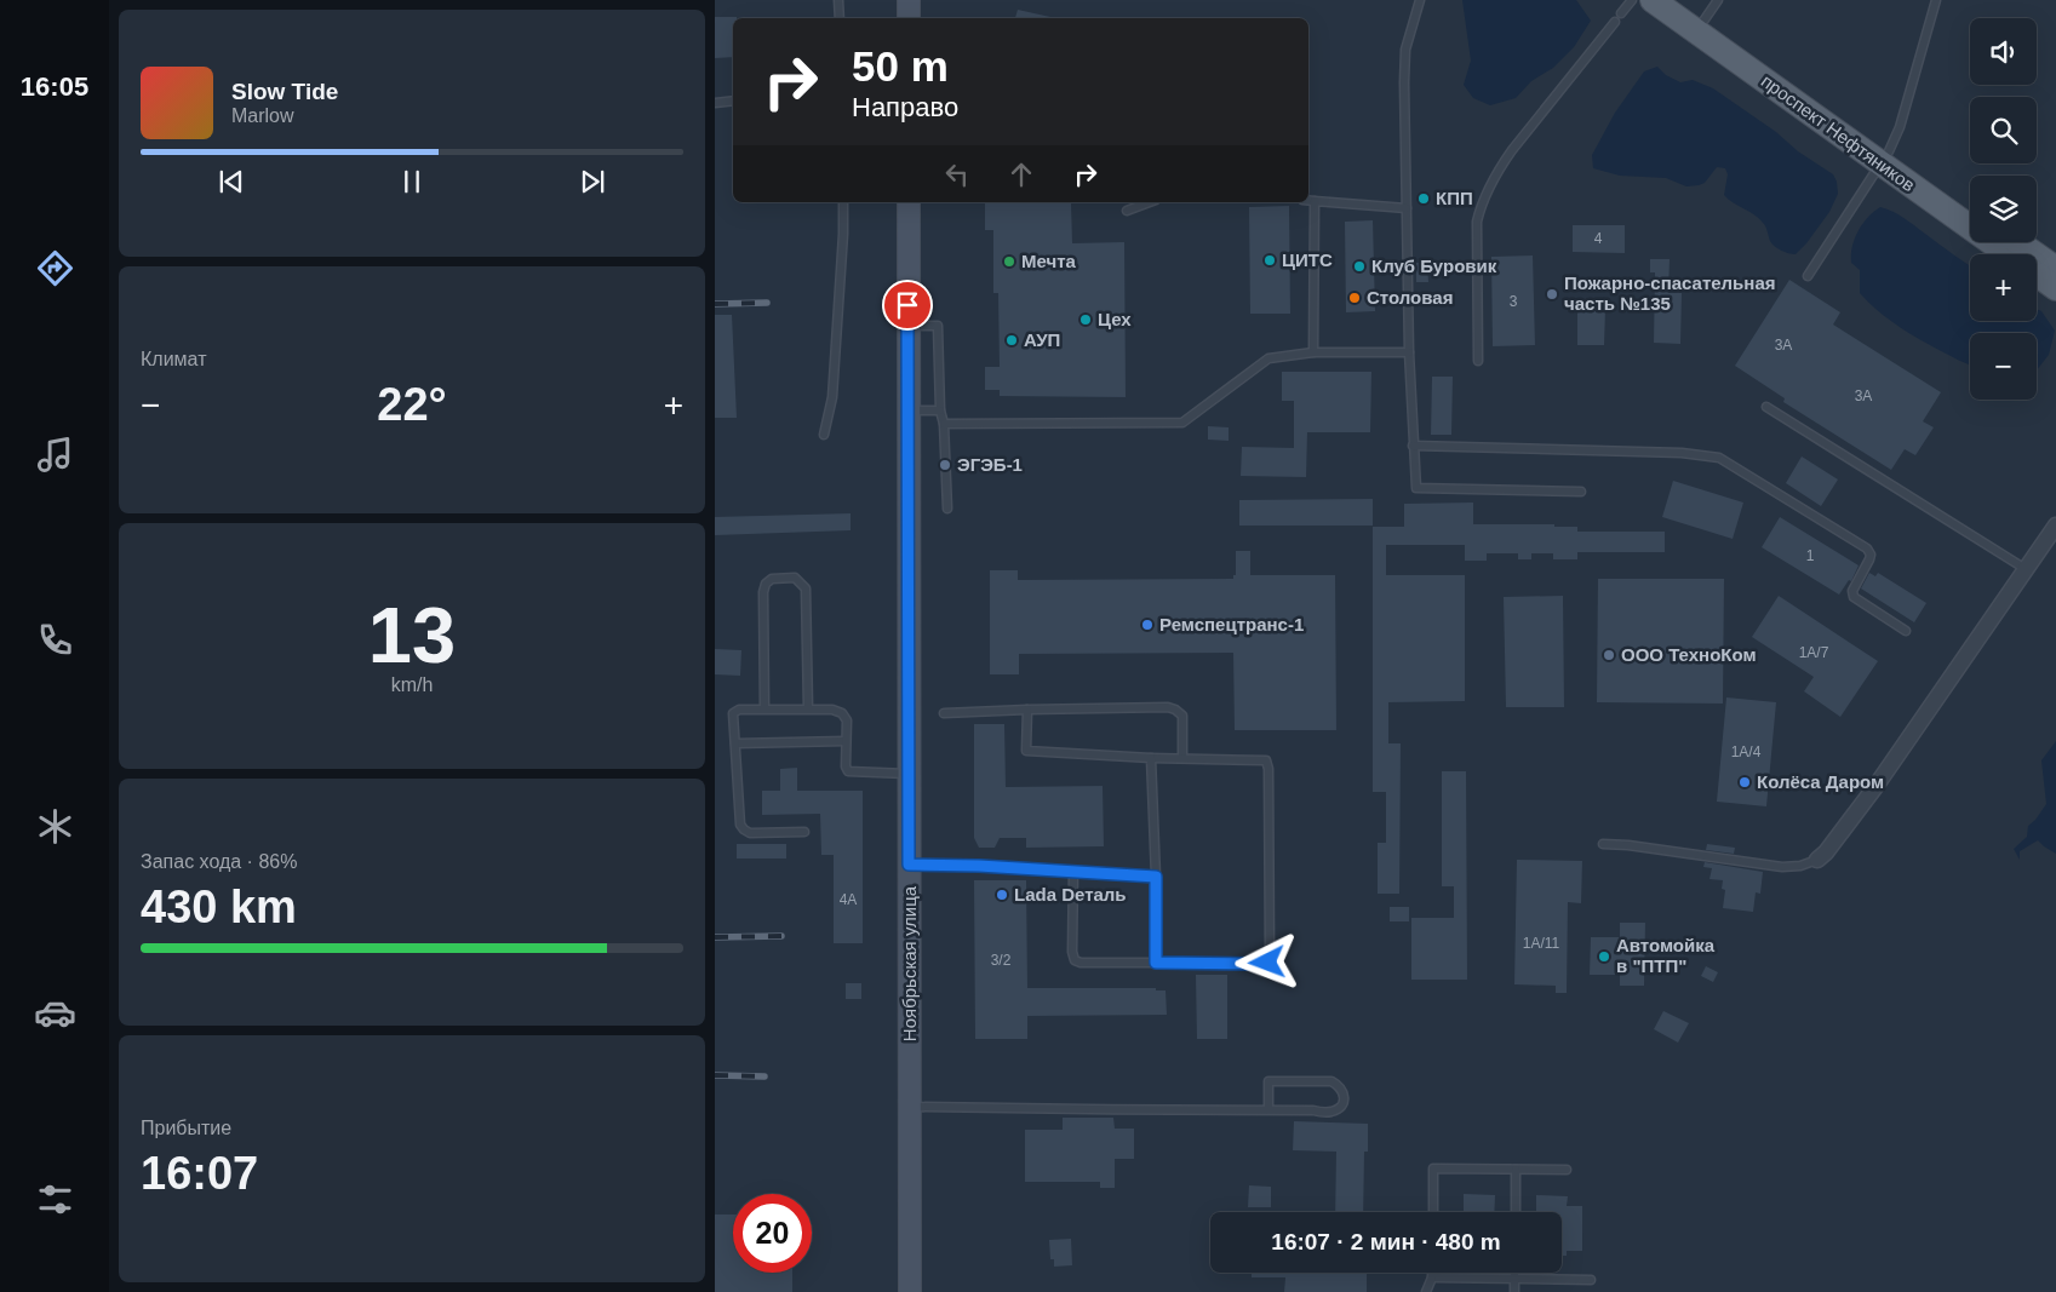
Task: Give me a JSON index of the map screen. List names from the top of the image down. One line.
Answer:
{"streets":{"main road":["проспект Нефтяников","Ноябрьская улица"]},"places":["КПП","ЦИТС","Мечта","Клуб Буровик","Пожарно-спасательная часть №135","Столовая","Цех","АУП","ЭГЭБ-1","Ремспецтранс-1","ООО ТехноКом","Колёса Даром","Lada Dеталь","Автомойка в \"ПТП\""],"house_numbers":["4","3","3А","3А","1","1А/7","1А/4","4А","1А/11","3/2"],"page":{"tabs":"16:05","map_buttons":["+","−"],"turn":["50 m","Направо"],"song":["Slow Tide","Marlow"],"tile":["Климат",["13","km/h"],["Запас хода · 86%","430 km"],["Прибытие","16:07"]],"heat":["−","22°","+"],"limit":"20","trip":"16:07 · 2 мин · 480 m"}}
